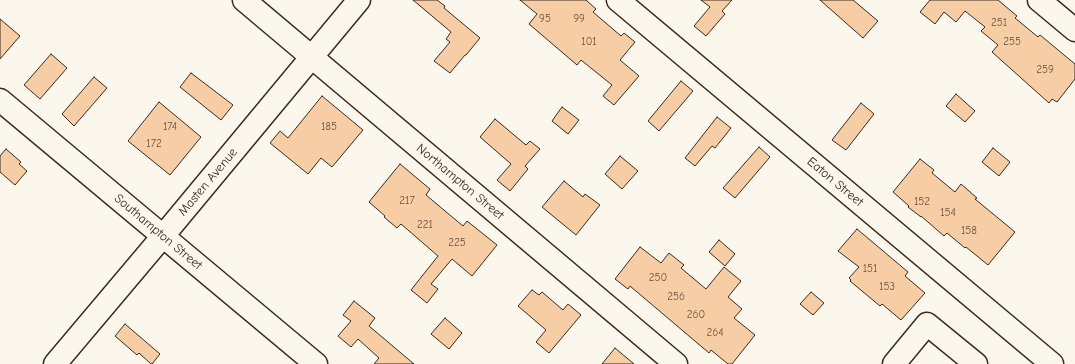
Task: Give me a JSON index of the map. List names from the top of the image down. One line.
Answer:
{"streets":{"street":["Masten Avenue","Northampton Street","Eaton Street","Southampton Street"]},"crossings":[["Masten Avenue","Northampton Street"],["Masten Avenue","Southampton Street"]],"house_numbers":["95","99","251","101","255","259","174","185","172","217","152","154","221","158","225","151","250","153","256","260","264"]}
